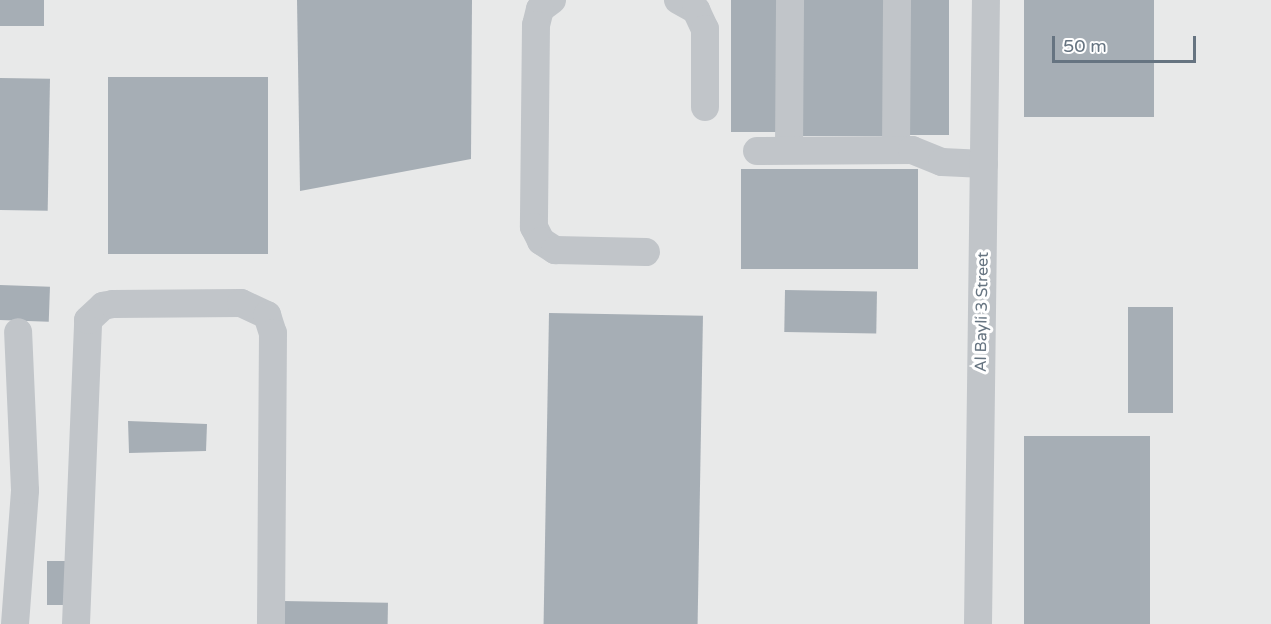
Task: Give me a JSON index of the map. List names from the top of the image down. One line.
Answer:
{"streets":{"street":["Al Bayli 3 Street"]},"scale_bar":"50 m"}
